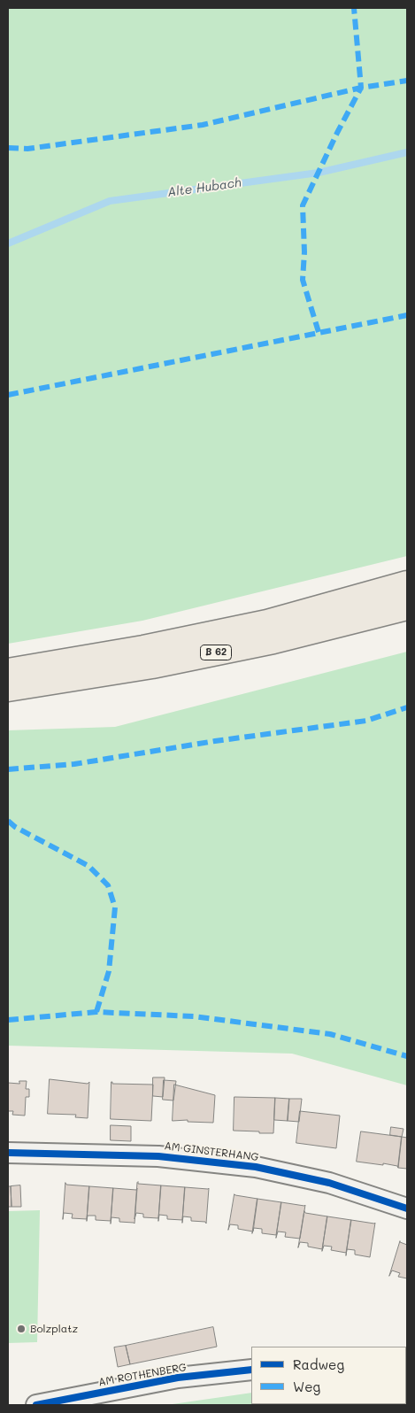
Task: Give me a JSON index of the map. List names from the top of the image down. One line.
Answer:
{"streets":{"highway":["B 62"],"street":["AM GINSTERHANG","AM ROTHENBERG"]},"water":["Alte Hubach"],"places":["Bolzplatz"],"legend":["Radweg","Weg"]}
